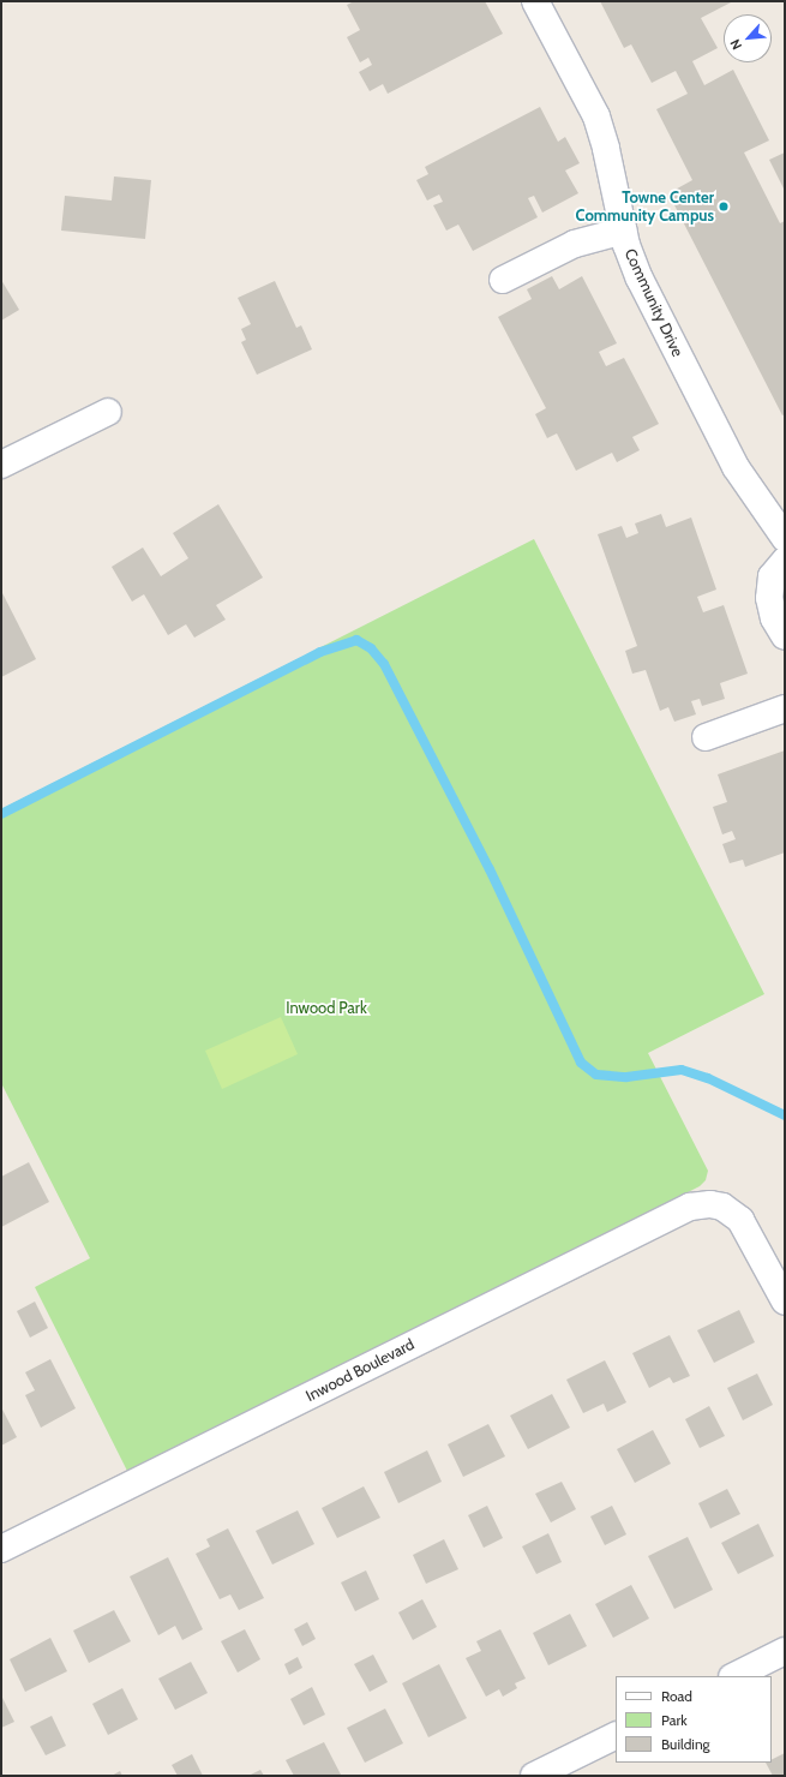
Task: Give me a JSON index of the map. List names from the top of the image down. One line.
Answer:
{"streets":{"street":["Community Drive","Inwood Boulevard"]},"parks":["Inwood Park"],"places":["Towne Center Community Campus"],"legend":["Road","Park","Building"],"north":"bottom left"}
